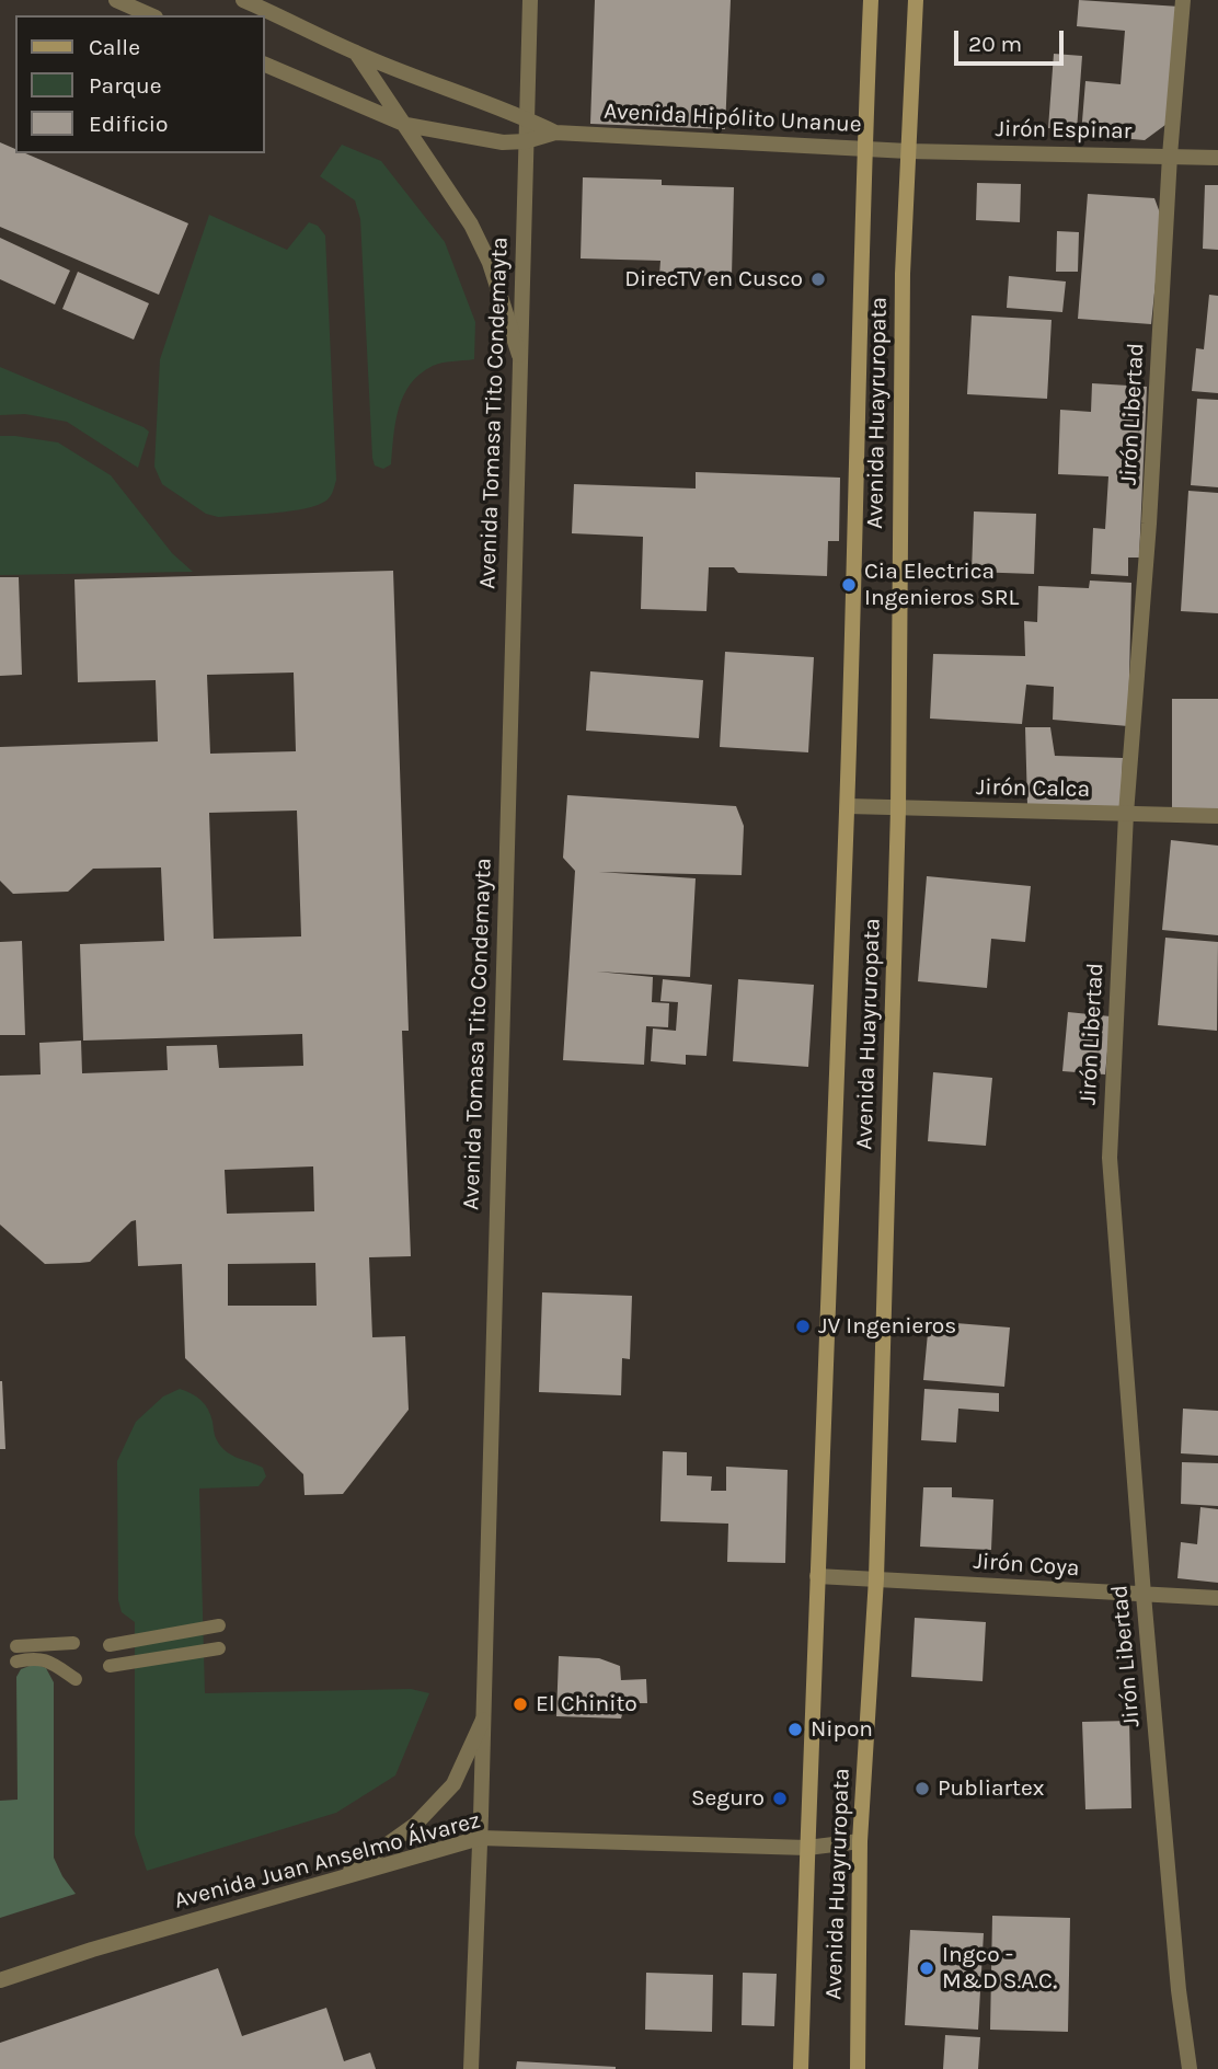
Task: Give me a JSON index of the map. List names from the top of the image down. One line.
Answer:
{"streets":{"main road":["Avenida Huayruropata"],"street":["Avenida Hipólito Unanue","Jirón Espinar","Avenida Tomasa Tito Condemayta","Jirón Libertad","Jirón Calca","Jirón Coya","Avenida Juan Anselmo Álvarez"]},"crossings":[["Avenida Hipólito Unanue","Jirón Espinar"],["Avenida Hipólito Unanue","Avenida Tomasa Tito Condemayta"],["Avenida Hipólito Unanue","Avenida Huayruropata"],["Jirón Espinar","Avenida Huayruropata"],["Jirón Espinar","Jirón Libertad"],["Avenida Tomasa Tito Condemayta","Avenida Juan Anselmo Álvarez"],["Avenida Huayruropata","Jirón Calca"],["Avenida Huayruropata","Jirón Coya"],["Avenida Huayruropata","Avenida Juan Anselmo Álvarez"],["Jirón Libertad","Jirón Calca"],["Jirón Libertad","Jirón Coya"]],"places":["DirecTV en Cusco","Cia Electrica Ingenieros SRL","JV Ingenieros","El Chinito","Nipon","Publiartex","Seguro","Ingco - M&D S.A.C."],"legend":["Calle","Parque","Edificio"],"scale_bar":"20 m"}
